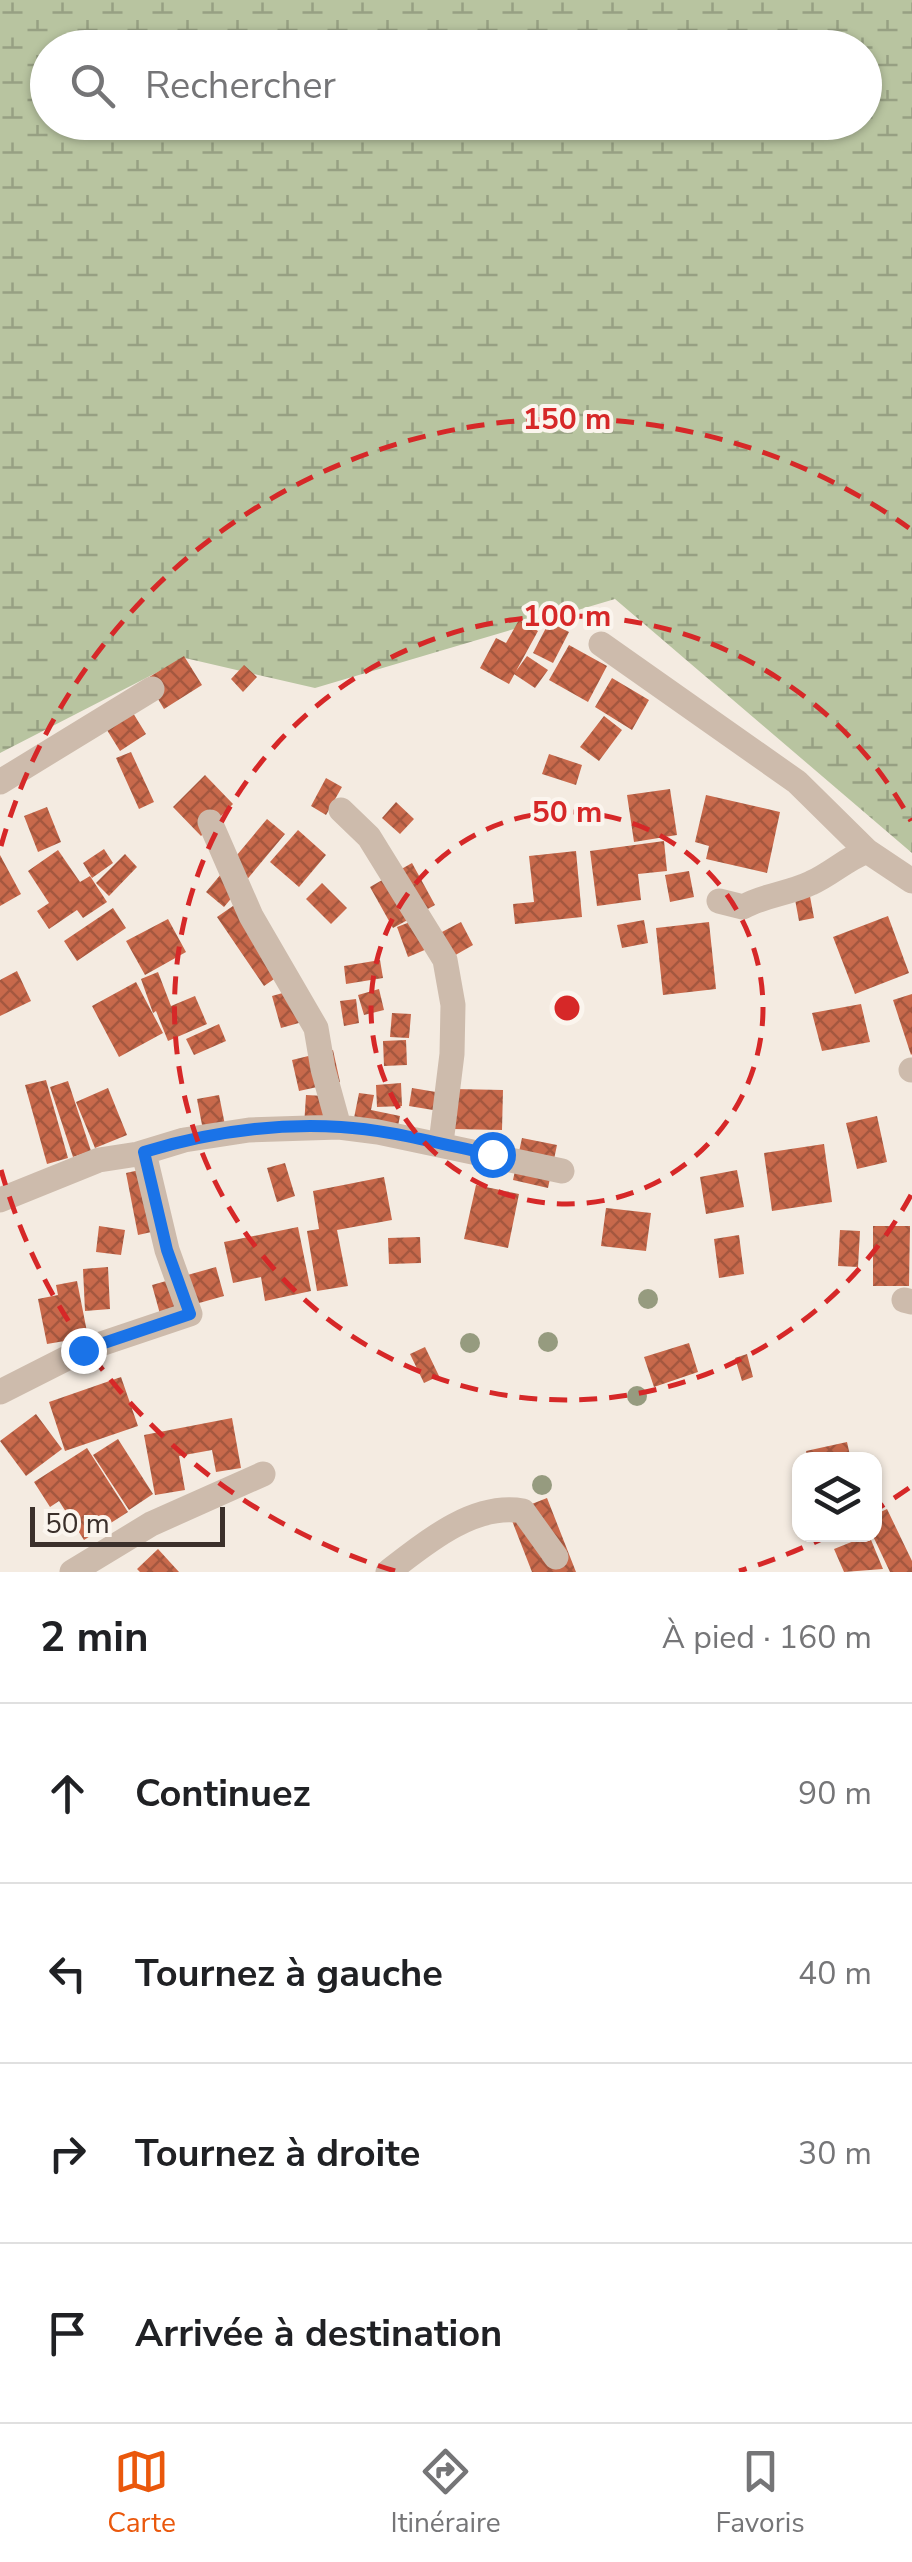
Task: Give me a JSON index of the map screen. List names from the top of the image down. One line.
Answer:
{"scale_bar":"50 m","page":{"search":"Rechercher","scale":"50 m","heading":["2 min","À pied · 160 m"],"list":[["Continuez","90 m"],["Tournez à gauche","40 m"],["Tournez à droite","30 m"],"Arrivée à destination"],"nav":["Carte","Itinéraire","Favoris"]},"rings":["150 m","100 m","50 m"]}
